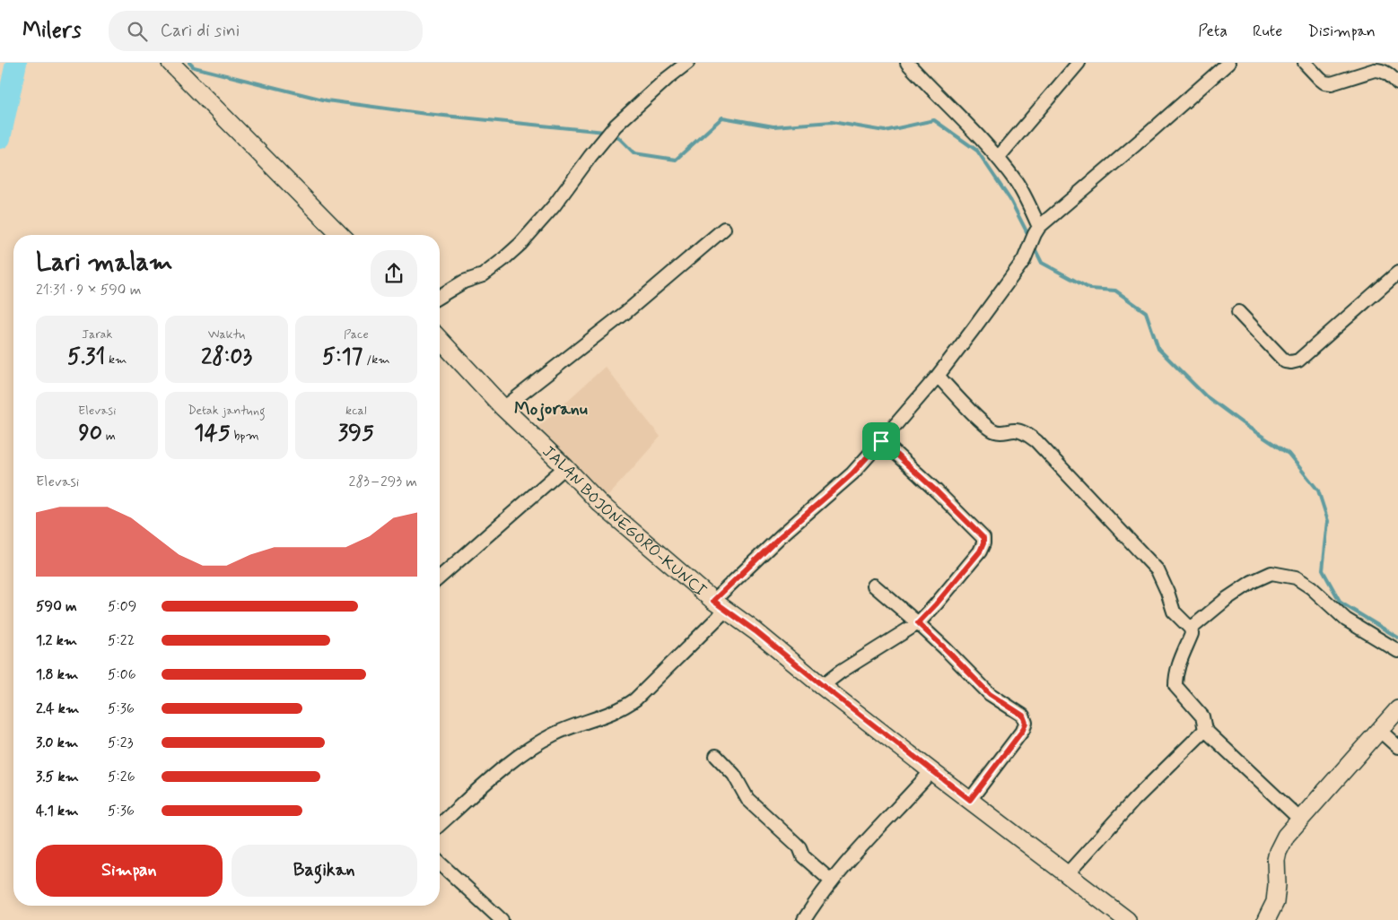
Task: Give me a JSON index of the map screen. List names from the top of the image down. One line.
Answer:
{"streets":{"main road":["JALAN BOJONEGORO-KUNCI"]},"districts":["Mojoranu"],"page":{"header":"Milers","search":"Cari di sini","nav":["Peta","Rute","Disimpan"],"heading":["Lari malam","21:31 · 9 × 590 m"],"stats":[["Jarak","5.31 km"],["Waktu","28:03"],["Pace","5:17 /km"],["Elevasi","90 m"],["Detak jantung","145 bpm"],["kcal","395"]],"chart":["Elevasi","283–293 m"],"list":[{"name":"590 m","note":"5:09"},{"name":"1.2 km","note":"5:22"},{"name":"1.8 km","note":"5:06"},{"name":"2.4 km","note":"5:36"},{"name":"3.0 km","note":"5:23"},{"name":"3.5 km","note":"5:26"},{"name":"4.1 km","note":"5:36"}],"buttons":["Simpan","Bagikan"]}}
